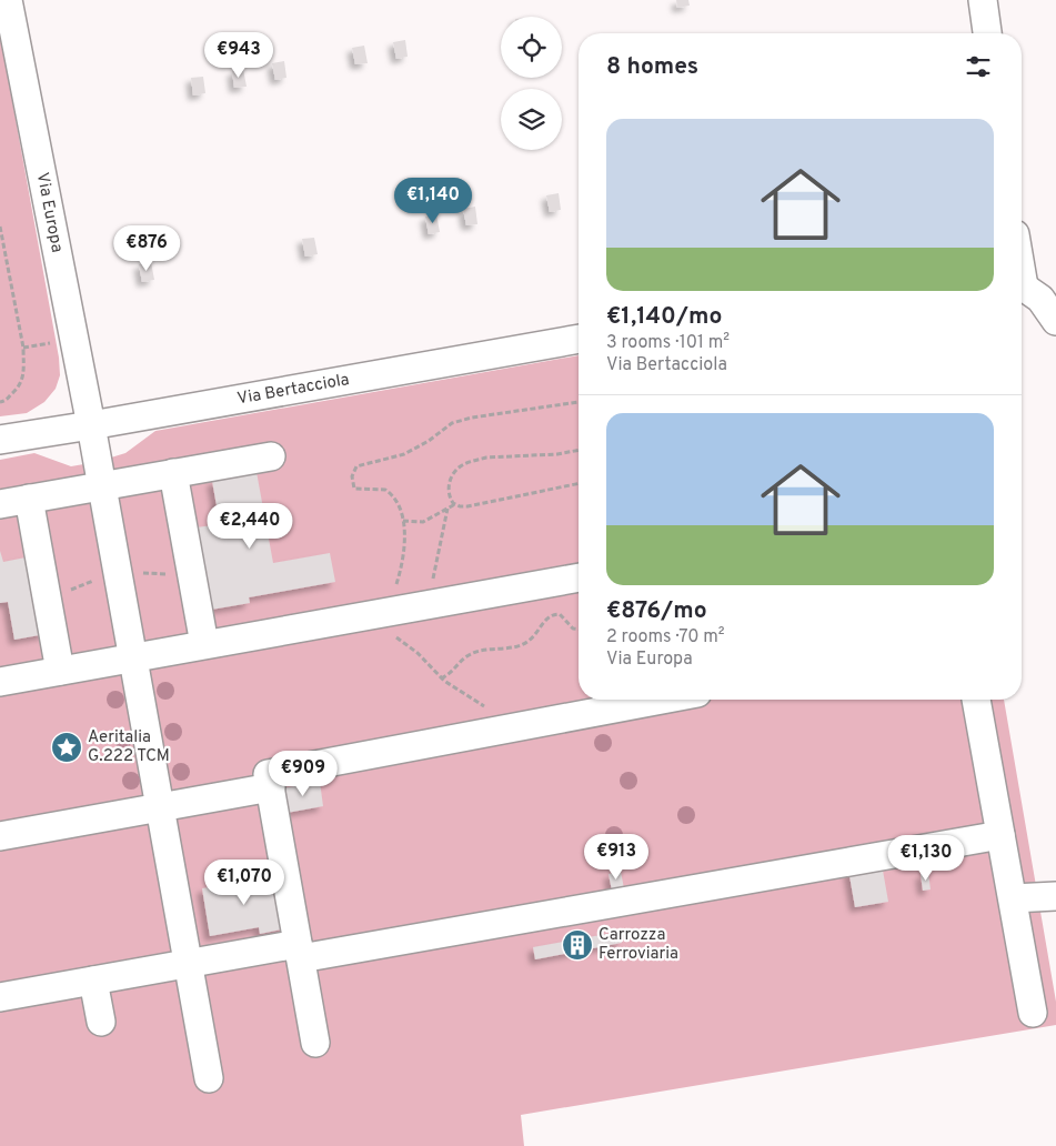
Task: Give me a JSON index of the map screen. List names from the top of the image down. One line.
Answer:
{"streets":{"street":["Via Europa","Via Bertacciola"]},"crossings":[["Via Europa","Via Bertacciola"]],"places":{"place":["Aeritalia G.222 TCM"],"building":["Carrozza Ferroviaria"]},"page":{"price":["€943","€1,140","€876","€2,440","€909","€913","€1,130","€1,070"],"heading":"8 homes","list":[{"name":"€1,140/mo","note":"3 rooms · 101 m² · Via Bertacciola"},{"name":"€876/mo","note":"2 rooms · 70 m² · Via Europa"}]}}
